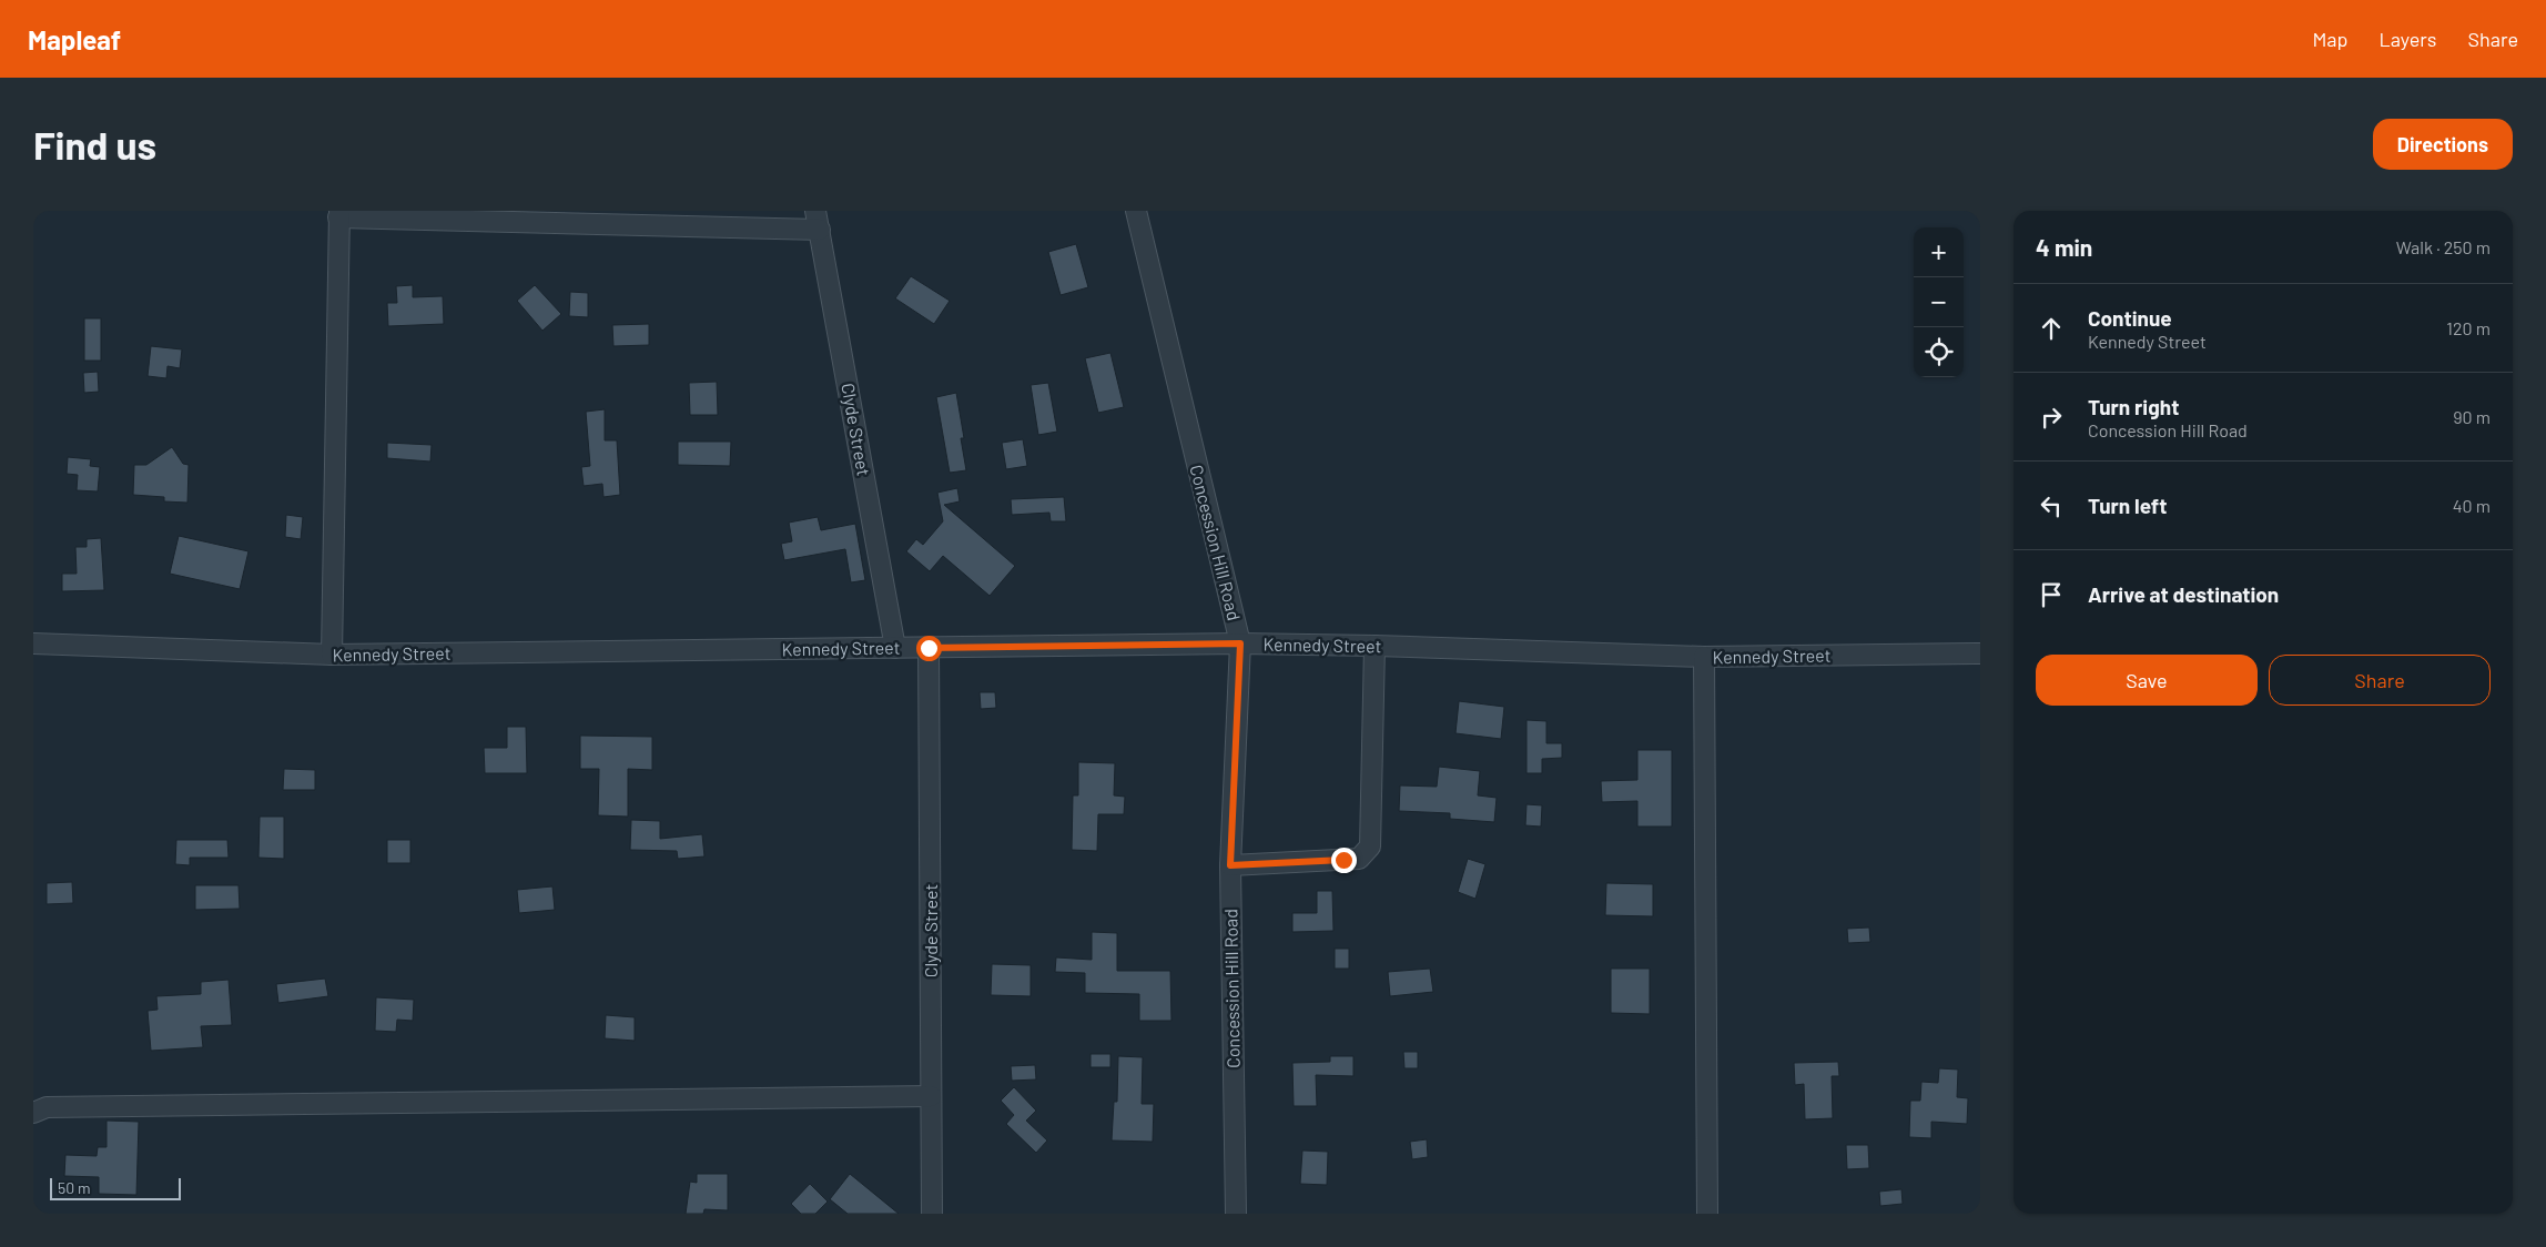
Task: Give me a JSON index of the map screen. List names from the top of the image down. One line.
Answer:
{"streets":{"street":["Clyde Street","Concession Hill Road","Kennedy Street"]},"crossings":[["Clyde Street","Kennedy Street"],["Concession Hill Road","Kennedy Street"]],"scale_bar":"50 m","page":{"header":"Mapleaf","nav":["Map","Layers","Share"],"buttons":["Directions",["Save","Share"]],"title":"Find us","heading":["4 min","Walk · 250 m"],"map_buttons":["+","−"],"list":[["Continue","Kennedy Street","120 m"],["Turn right","Concession Hill Road","90 m"],["Turn left","40 m"],"Arrive at destination"],"scale":"50 m"}}
